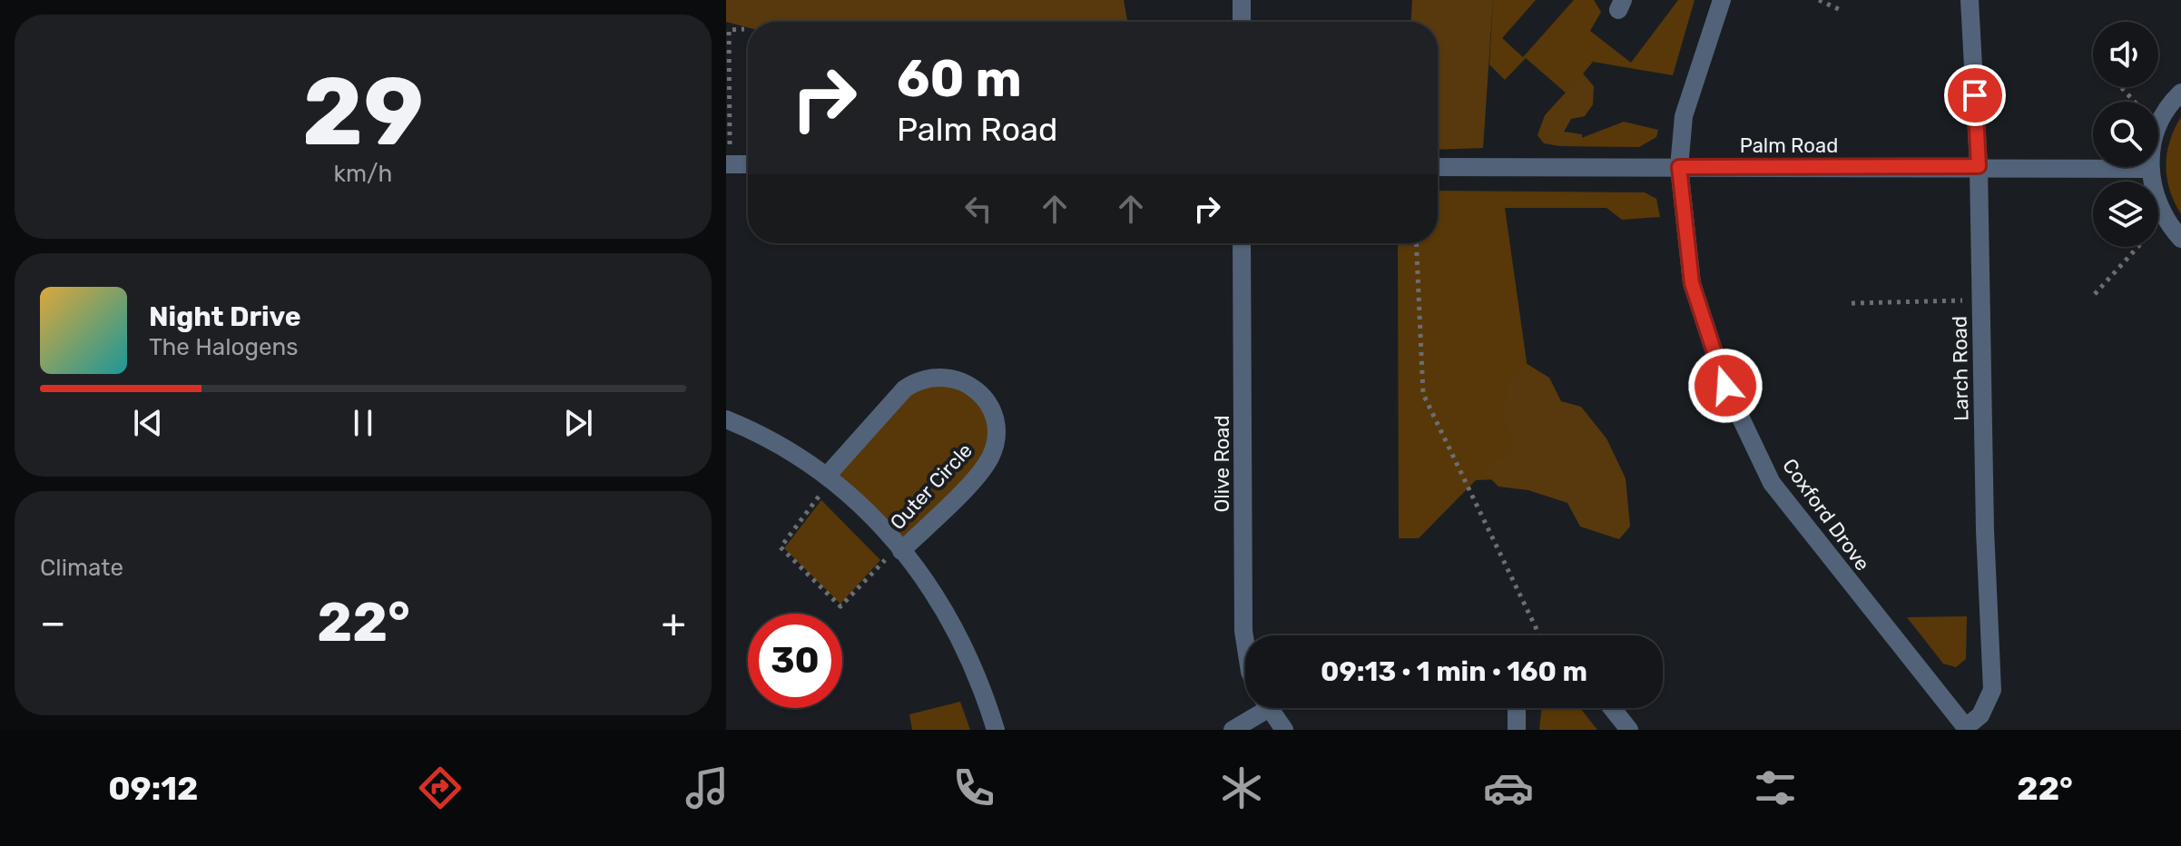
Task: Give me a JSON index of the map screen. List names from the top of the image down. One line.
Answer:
{"streets":{"street":["Palm Road","Larch Road","Olive Road","Outer Circle","Coxford Drove"]},"crossings":[["Palm Road","Larch Road"],["Palm Road","Coxford Drove"],["Larch Road","Coxford Drove"]],"page":{"tile":[["29","km/h"],"Climate"],"turn":["60 m","Palm Road"],"song":["Night Drive","The Halogens"],"heat":["−","22°","+"],"limit":"30","trip":"09:13 · 1 min · 160 m","tabs":["09:12","22°"]}}
